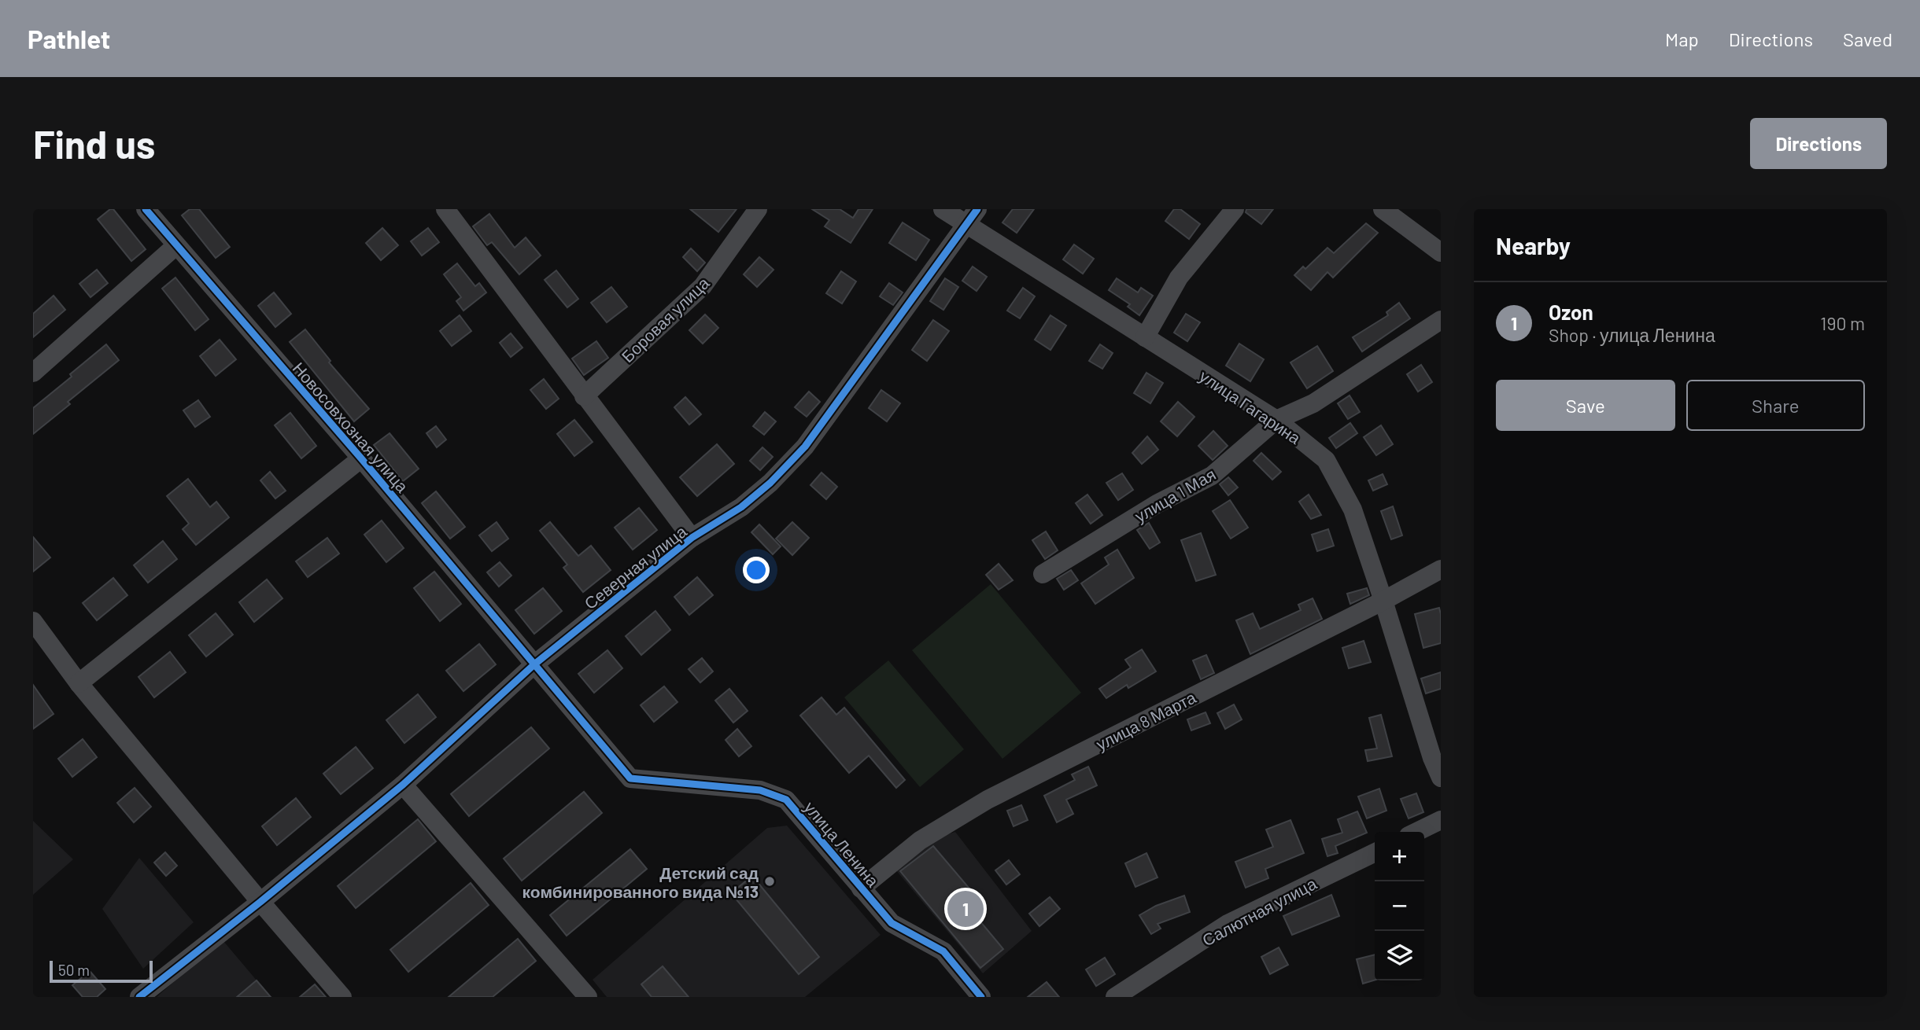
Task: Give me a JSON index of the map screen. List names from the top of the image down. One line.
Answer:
{"streets":{"street":["Боровая улица","улица Гагарина","Новосовхозная улица","улица 1 Мая","Северная улица","улица 8 Марта","улица Ленина","Салютная улица"]},"crossings":[["улица Гагарина","улица 1 Мая"],["улица Гагарина","Северная улица"],["улица Гагарина","улица 8 Марта"],["Новосовхозная улица","Северная улица"],["Новосовхозная улица","улица Ленина"],["Северная улица","улица Ленина"],["улица 8 Марта","улица Ленина"]],"places":["Детский сад комбинированного вида №13"],"scale_bar":"50 m","page":{"header":"Pathlet","nav":["Map","Directions","Saved"],"buttons":["Directions",["Save","Share"]],"title":"Find us","heading":"Nearby","list":[{"mark":"1","name":"Ozon","note":"Shop · улица Ленина","value":"190 m"}],"map_buttons":["+","−"],"pins":"1","scale":"50 m"}}
